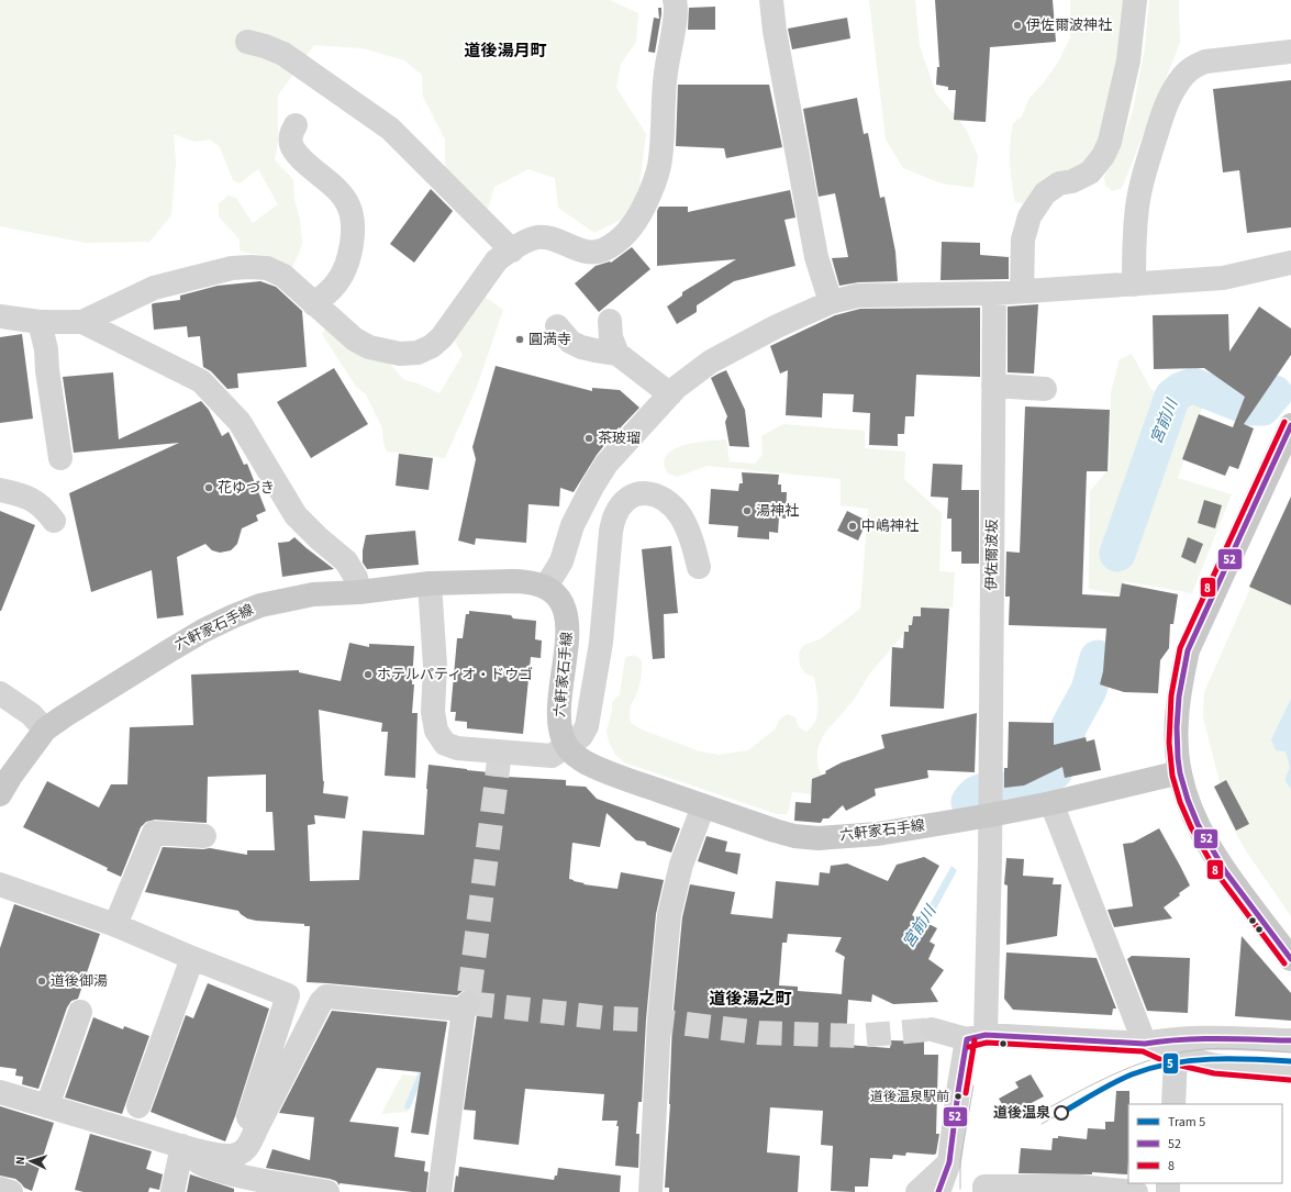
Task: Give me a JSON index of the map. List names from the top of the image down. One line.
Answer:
{"streets":{"main road":["六軒家石手線"],"street":["伊佐爾波坂"]},"crossings":[["伊佐爾波坂","六軒家石手線"]],"districts":["道後湯月町","道後湯之町"],"water":["宮前川"],"places":["伊佐爾波神社","圓満寺","茶玻瑠","花ゆづき","湯神社","中嶋神社","ホテルパティオ・ドウゴ","道後御湯","道後温泉駅前","道後温泉"],"lines":["transit line 8","transit line 52","tram line 5"],"legend":["Tram 5","52","8"],"north":"left"}
